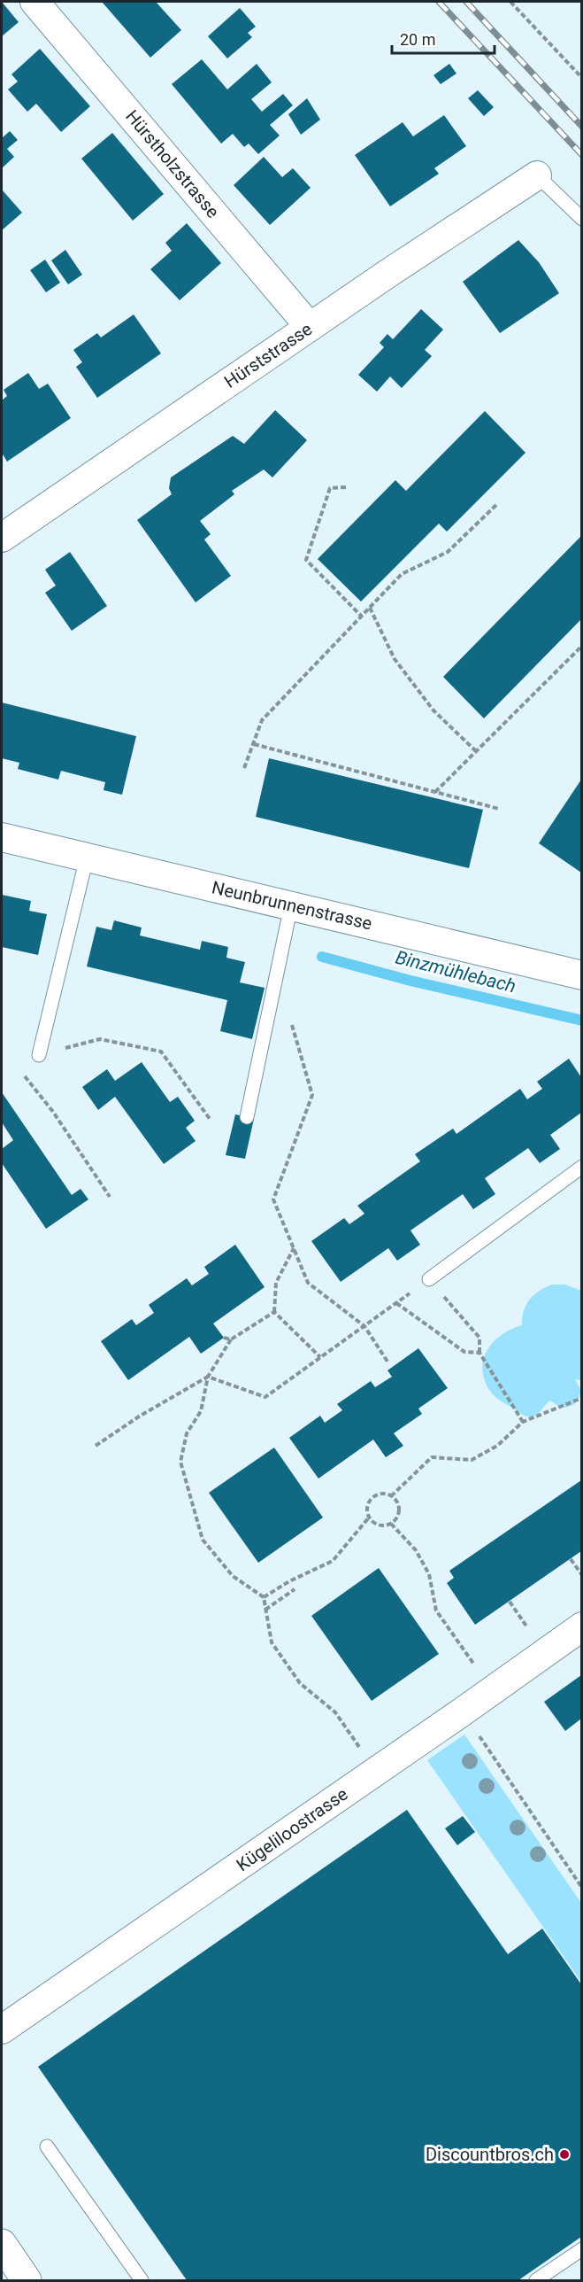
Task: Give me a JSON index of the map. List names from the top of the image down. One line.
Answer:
{"streets":{"street":["Hürstholzstrasse","Hürststrasse","Neunbrunnenstrasse","Kügeliloostrasse"]},"crossings":[["Hürstholzstrasse","Hürststrasse"]],"water":["Binzmühlebach"],"places":["Discountbros.ch"],"scale_bar":"20 m"}
